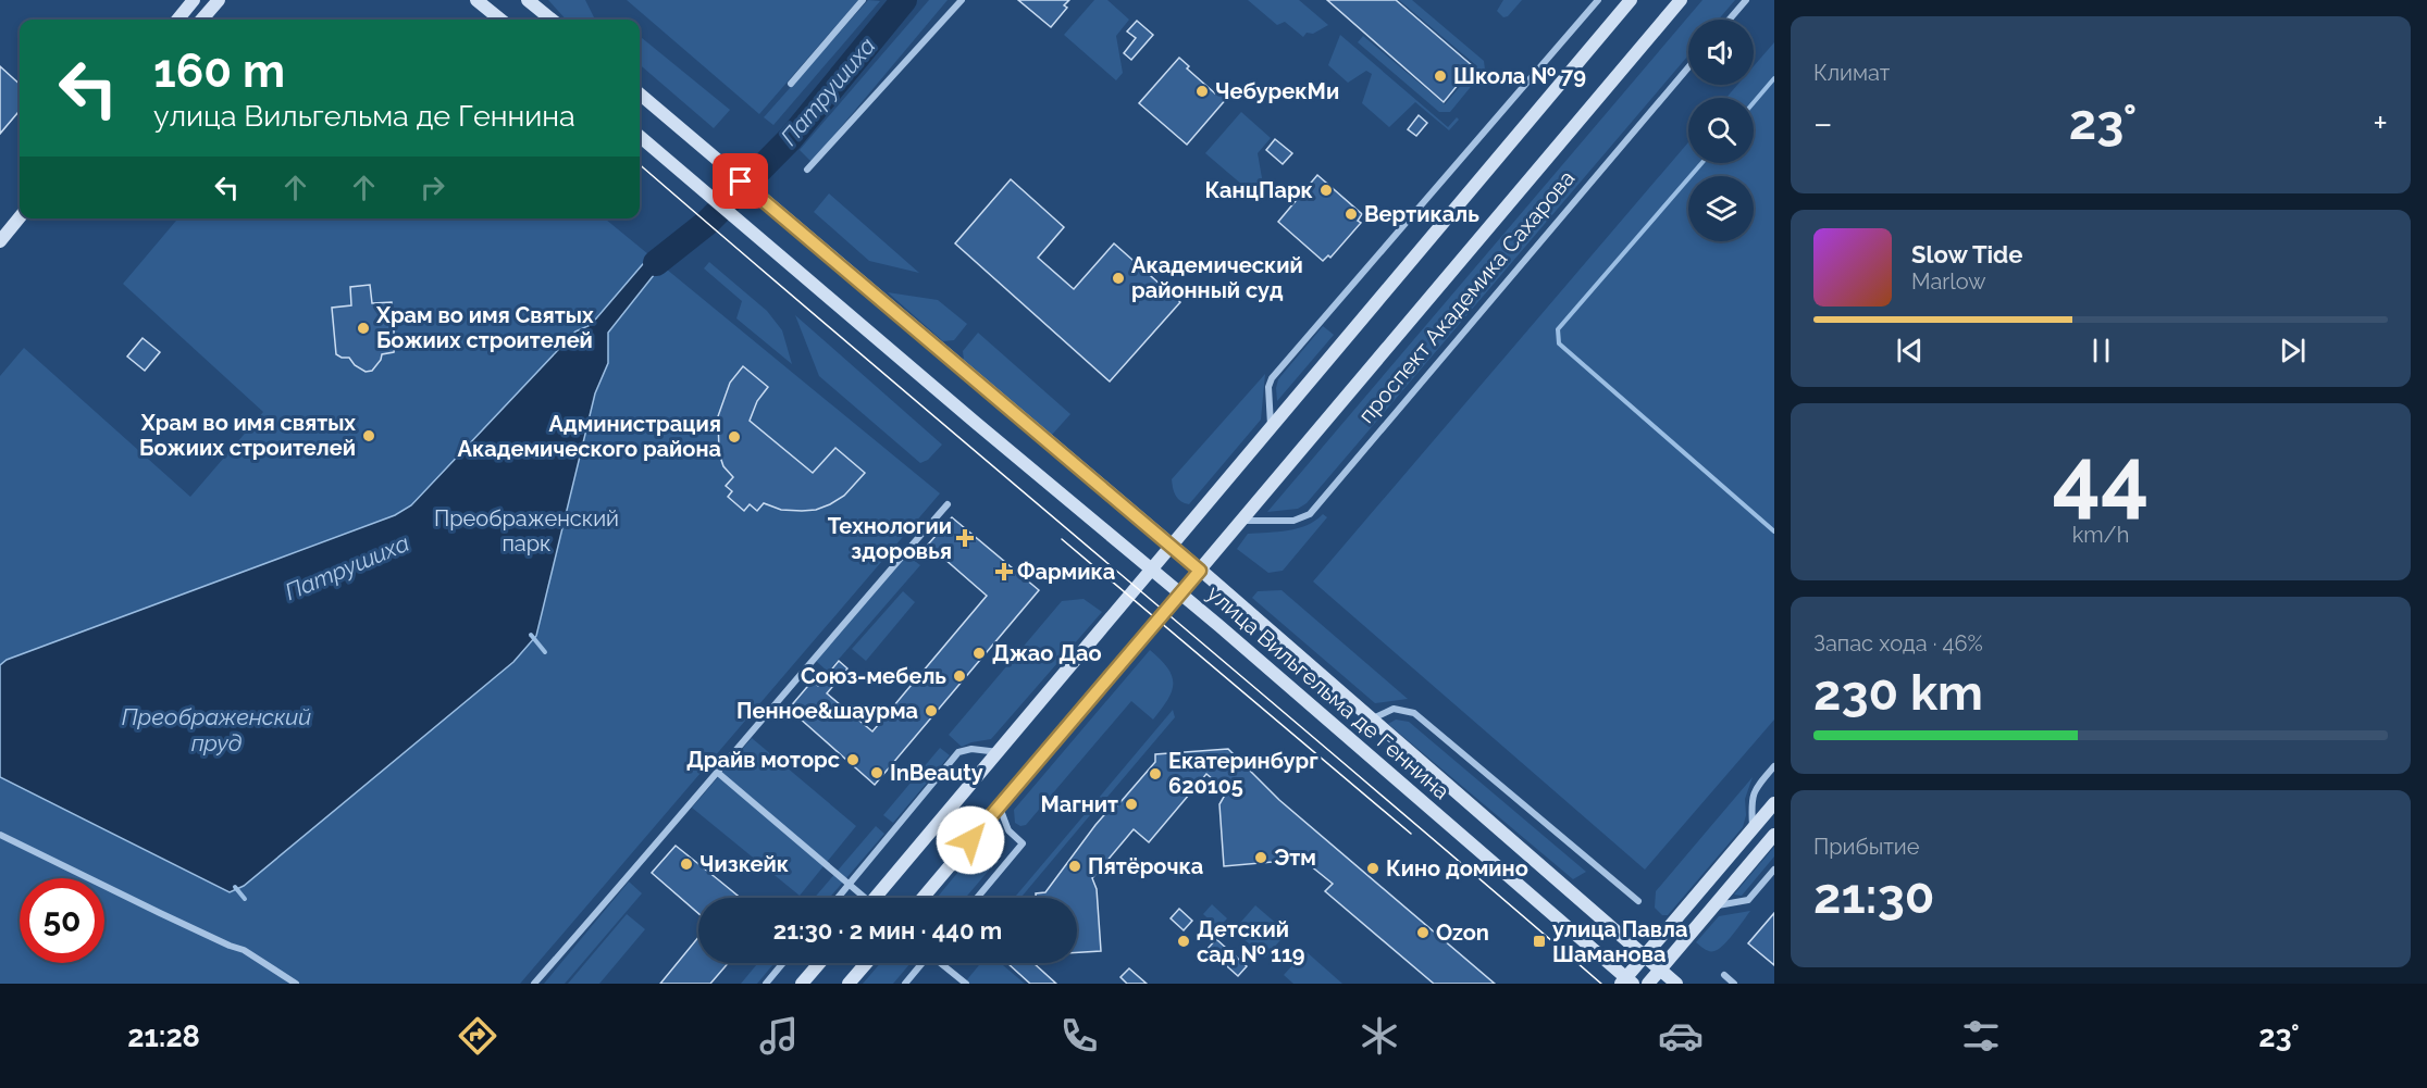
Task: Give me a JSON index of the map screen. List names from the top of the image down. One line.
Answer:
{"streets":{"street":["проспект Академика Сахарова","улица Вильгельма де Геннина"]},"crossings":[["проспект Академика Сахарова","улица Вильгельма де Геннина"]],"water":["Патрушиха","Преображенский пруд"],"parks":["Преображенский парк"],"places":{"other":["Школа № 79","ЧебурекМи","КанцПарк","Вертикаль","Академический районный суд","Храм во имя Святых Божиих строителей","Храм во имя святых Божиих строителей","Администрация Академического района","Джао Дао","Союз-мебель","Пенное&шаурма","Драйв моторс","InBeauty","Екатеринбург 620105","Магнит","Этм","Чизкейк","Пятёрочка","Кино домино","Ozon","Детский сад № 119"],"health":["Технологии здоровья","Фармика"],"transit":["улица Павла Шаманова"]},"page":{"tile":["Климат",["44","km/h"],["Запас хода · 46%","230 km"],["Прибытие","21:30"]],"turn":["160 m","улица Вильгельма де Геннина"],"heat":["−","23°","+"],"song":["Slow Tide","Marlow"],"limit":"50","trip":"21:30 · 2 мин · 440 m","tabs":["21:28","23°"]}}
